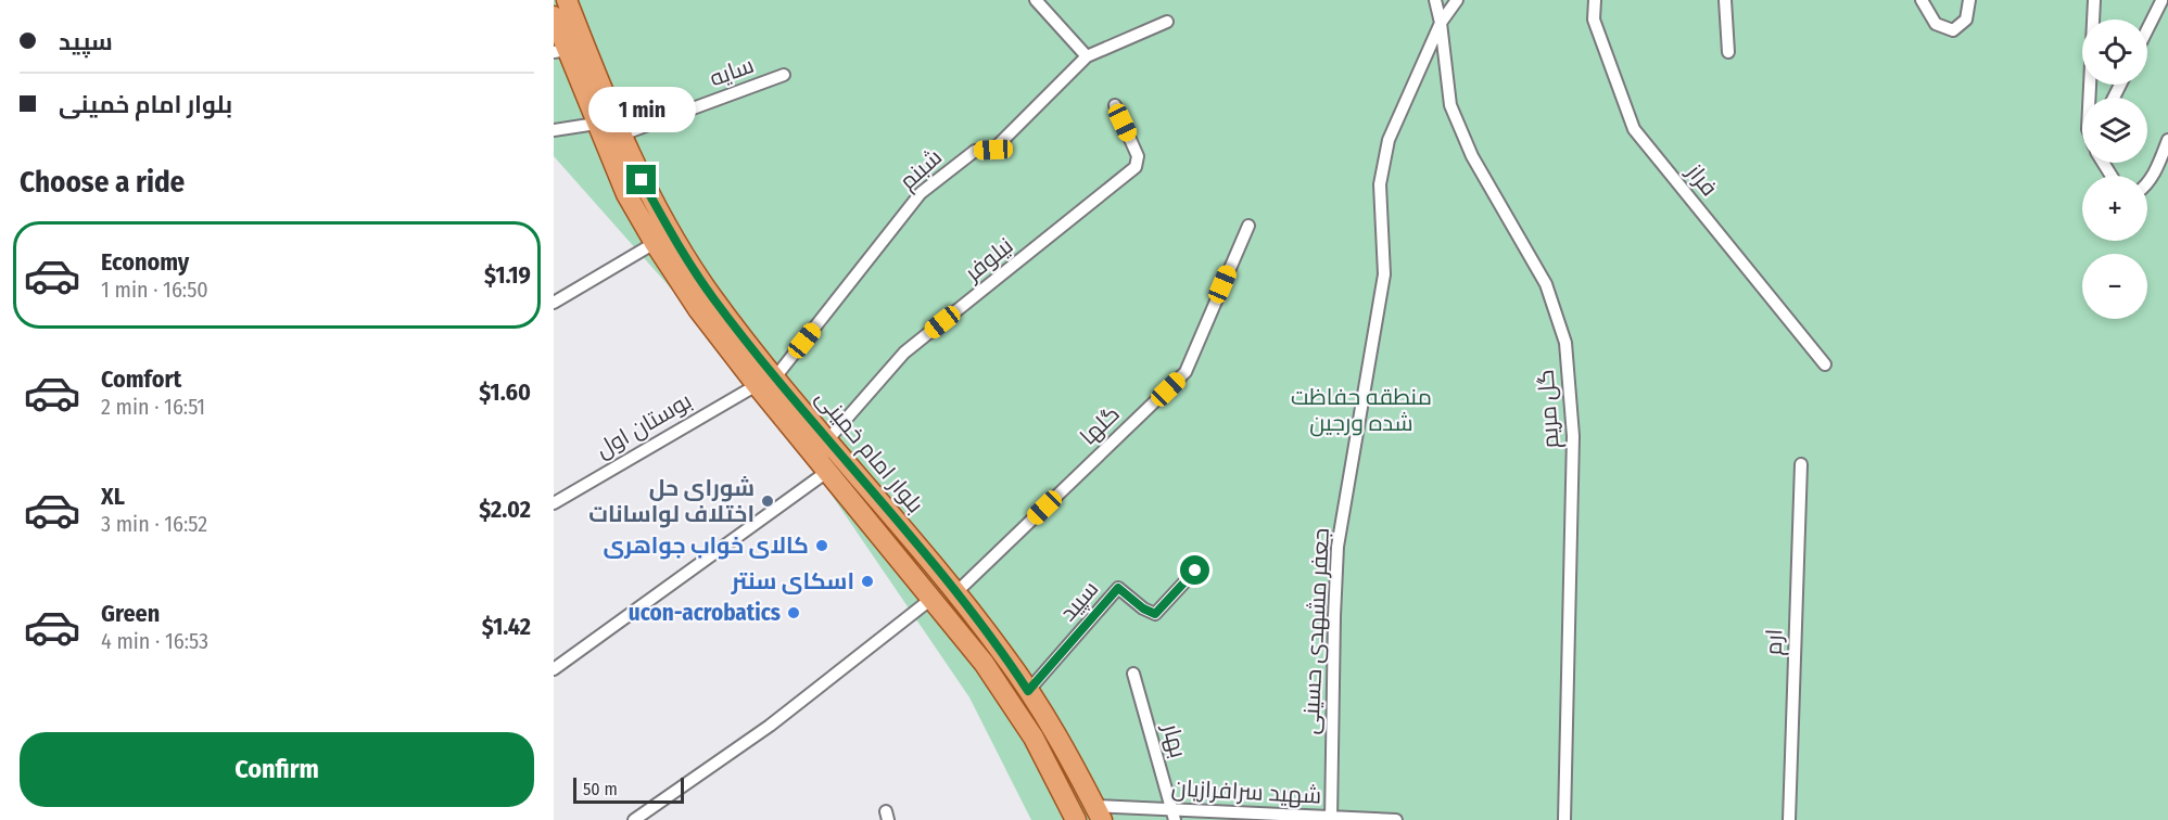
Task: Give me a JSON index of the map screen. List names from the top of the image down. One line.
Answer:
{"streets":{"main road":["بلوار امام خمینی"],"street":["سایه","شبنم","فراز","نیلوفر","گل مریم","بوستان اول","گلها","سپید","جعفر مشهدی حسینی","ارم","بهار","شهید سرافرازیان"]},"crossings":[["سایه","بلوار امام خمینی"],["شبنم","بوستان اول"],["شبنم","بلوار امام خمینی"],["نیلوفر","بلوار امام خمینی"],["گل مریم","جعفر مشهدی حسینی"],["بوستان اول","بلوار امام خمینی"],["گلها","بلوار امام خمینی"],["بلوار امام خمینی","سپید"],["بلوار امام خمینی","شهید سرافرازیان"],["جعفر مشهدی حسینی","شهید سرافرازیان"],["بهار","شهید سرافرازیان"]],"parks":["منطقه حفاظت شده ورجین"],"places":["شورای حل اختلاف لواسانات","کالای خواب جواهری","اسکای سنتر","ucon-acrobatics"],"scale_bar":"50 m","page":{"banner":["سپید","بلوار امام خمینی"],"map_buttons":["+","−"],"bubble":"1 min","heading":"Choose a ride","list":[{"name":"Economy","note":"1 min · 16:50","value":"$1.19"},{"name":"Comfort","note":"2 min · 16:51","value":"$1.60"},{"name":"XL","note":"3 min · 16:52","value":"$2.02"},{"name":"Green","note":"4 min · 16:53","value":"$1.42"}],"buttons":"Confirm","scale":"50 m"}}
